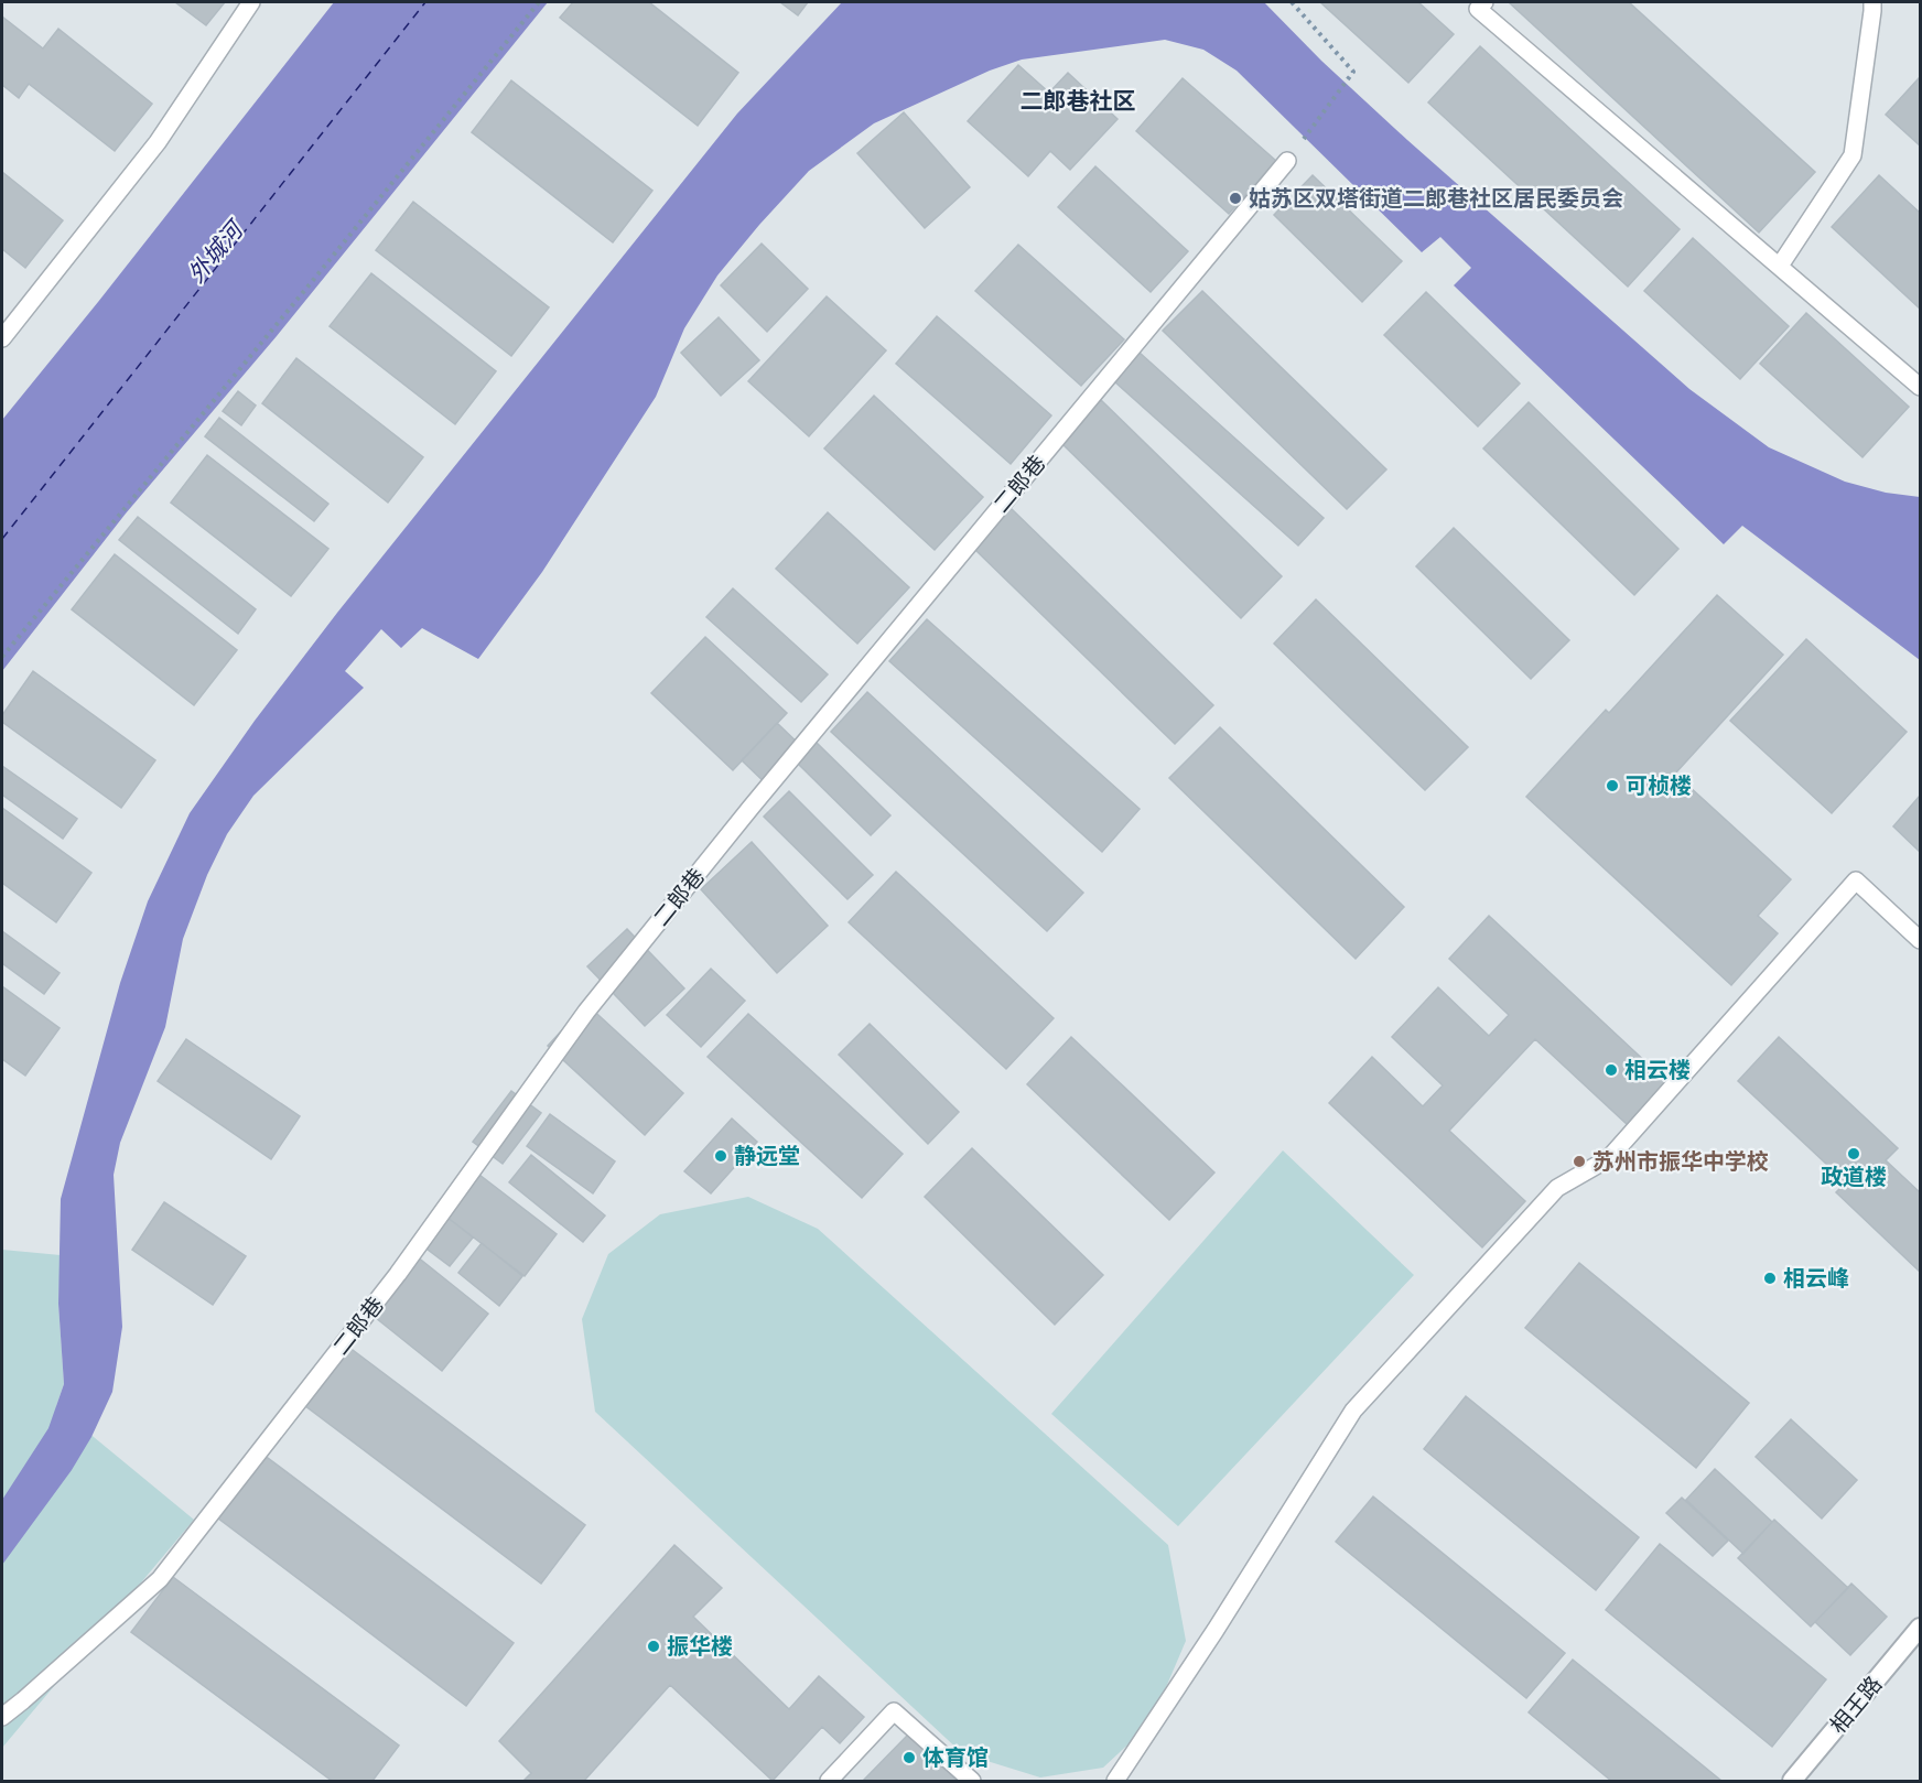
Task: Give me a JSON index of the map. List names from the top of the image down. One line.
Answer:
{"streets":{"street":["相王路"],"lane":["二郎巷"]},"districts":["二郎巷社区"],"water":["外城河"],"places":["姑苏区双塔街道二郎巷社区居民委员会","可桢楼","相云楼","政道楼","静远堂","苏州市振华中学校","相云峰","振华楼","体育馆"]}
